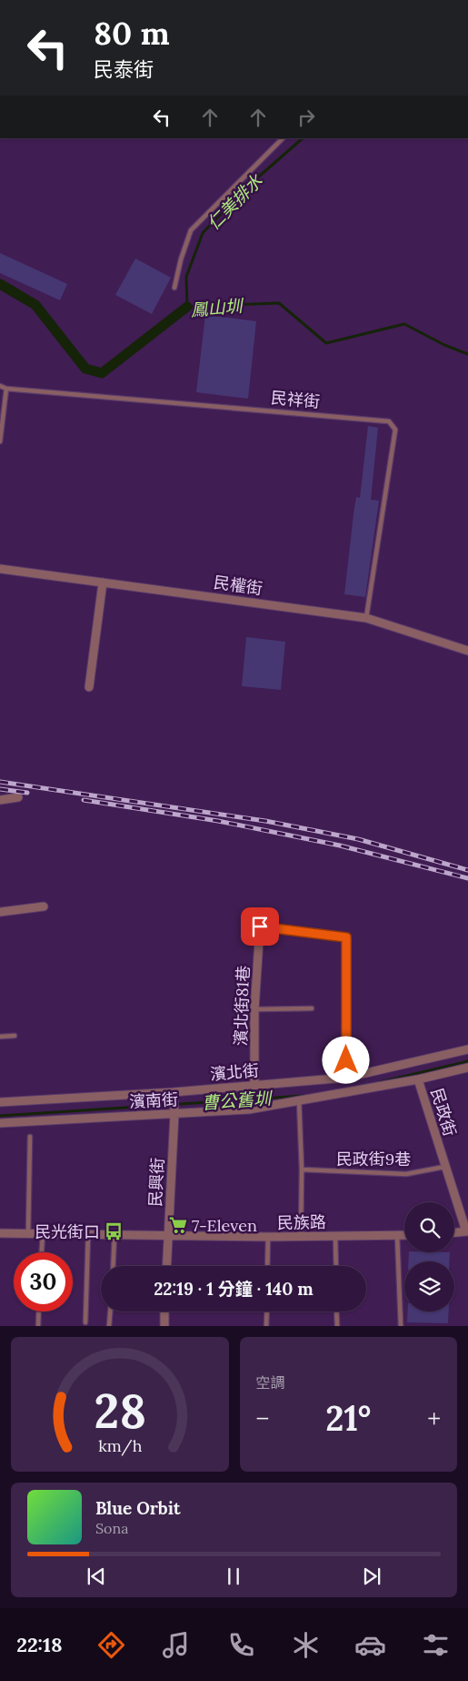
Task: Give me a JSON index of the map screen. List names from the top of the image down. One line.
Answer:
{"streets":{"street":["民權街","濱北街81巷","濱北街","濱南街","民政街","民興街","民族路"],"lane":["民祥街","民政街9巷"]},"crossings":[["民祥街","民權街"],["濱北街81巷","濱北街"],["濱北街","民興街"],["濱南街","民政街"],["濱南街","民興街"],["民政街","民政街9巷"],["民興街","民族路"]],"water":["仁美排水","鳳山圳","曹公舊圳"],"places":{"supermarket":["7-Eleven"],"bus stop":["民光街口"]},"page":{"turn":["80 m","民泰街"],"limit":"30","trip":"22:19 · 1 分鐘 · 140 m","tile":"空調","heat":["−","21°","+"],"song":["Blue Orbit","Sona"],"tabs":"22:18","gauge":["28","km/h"]}}
